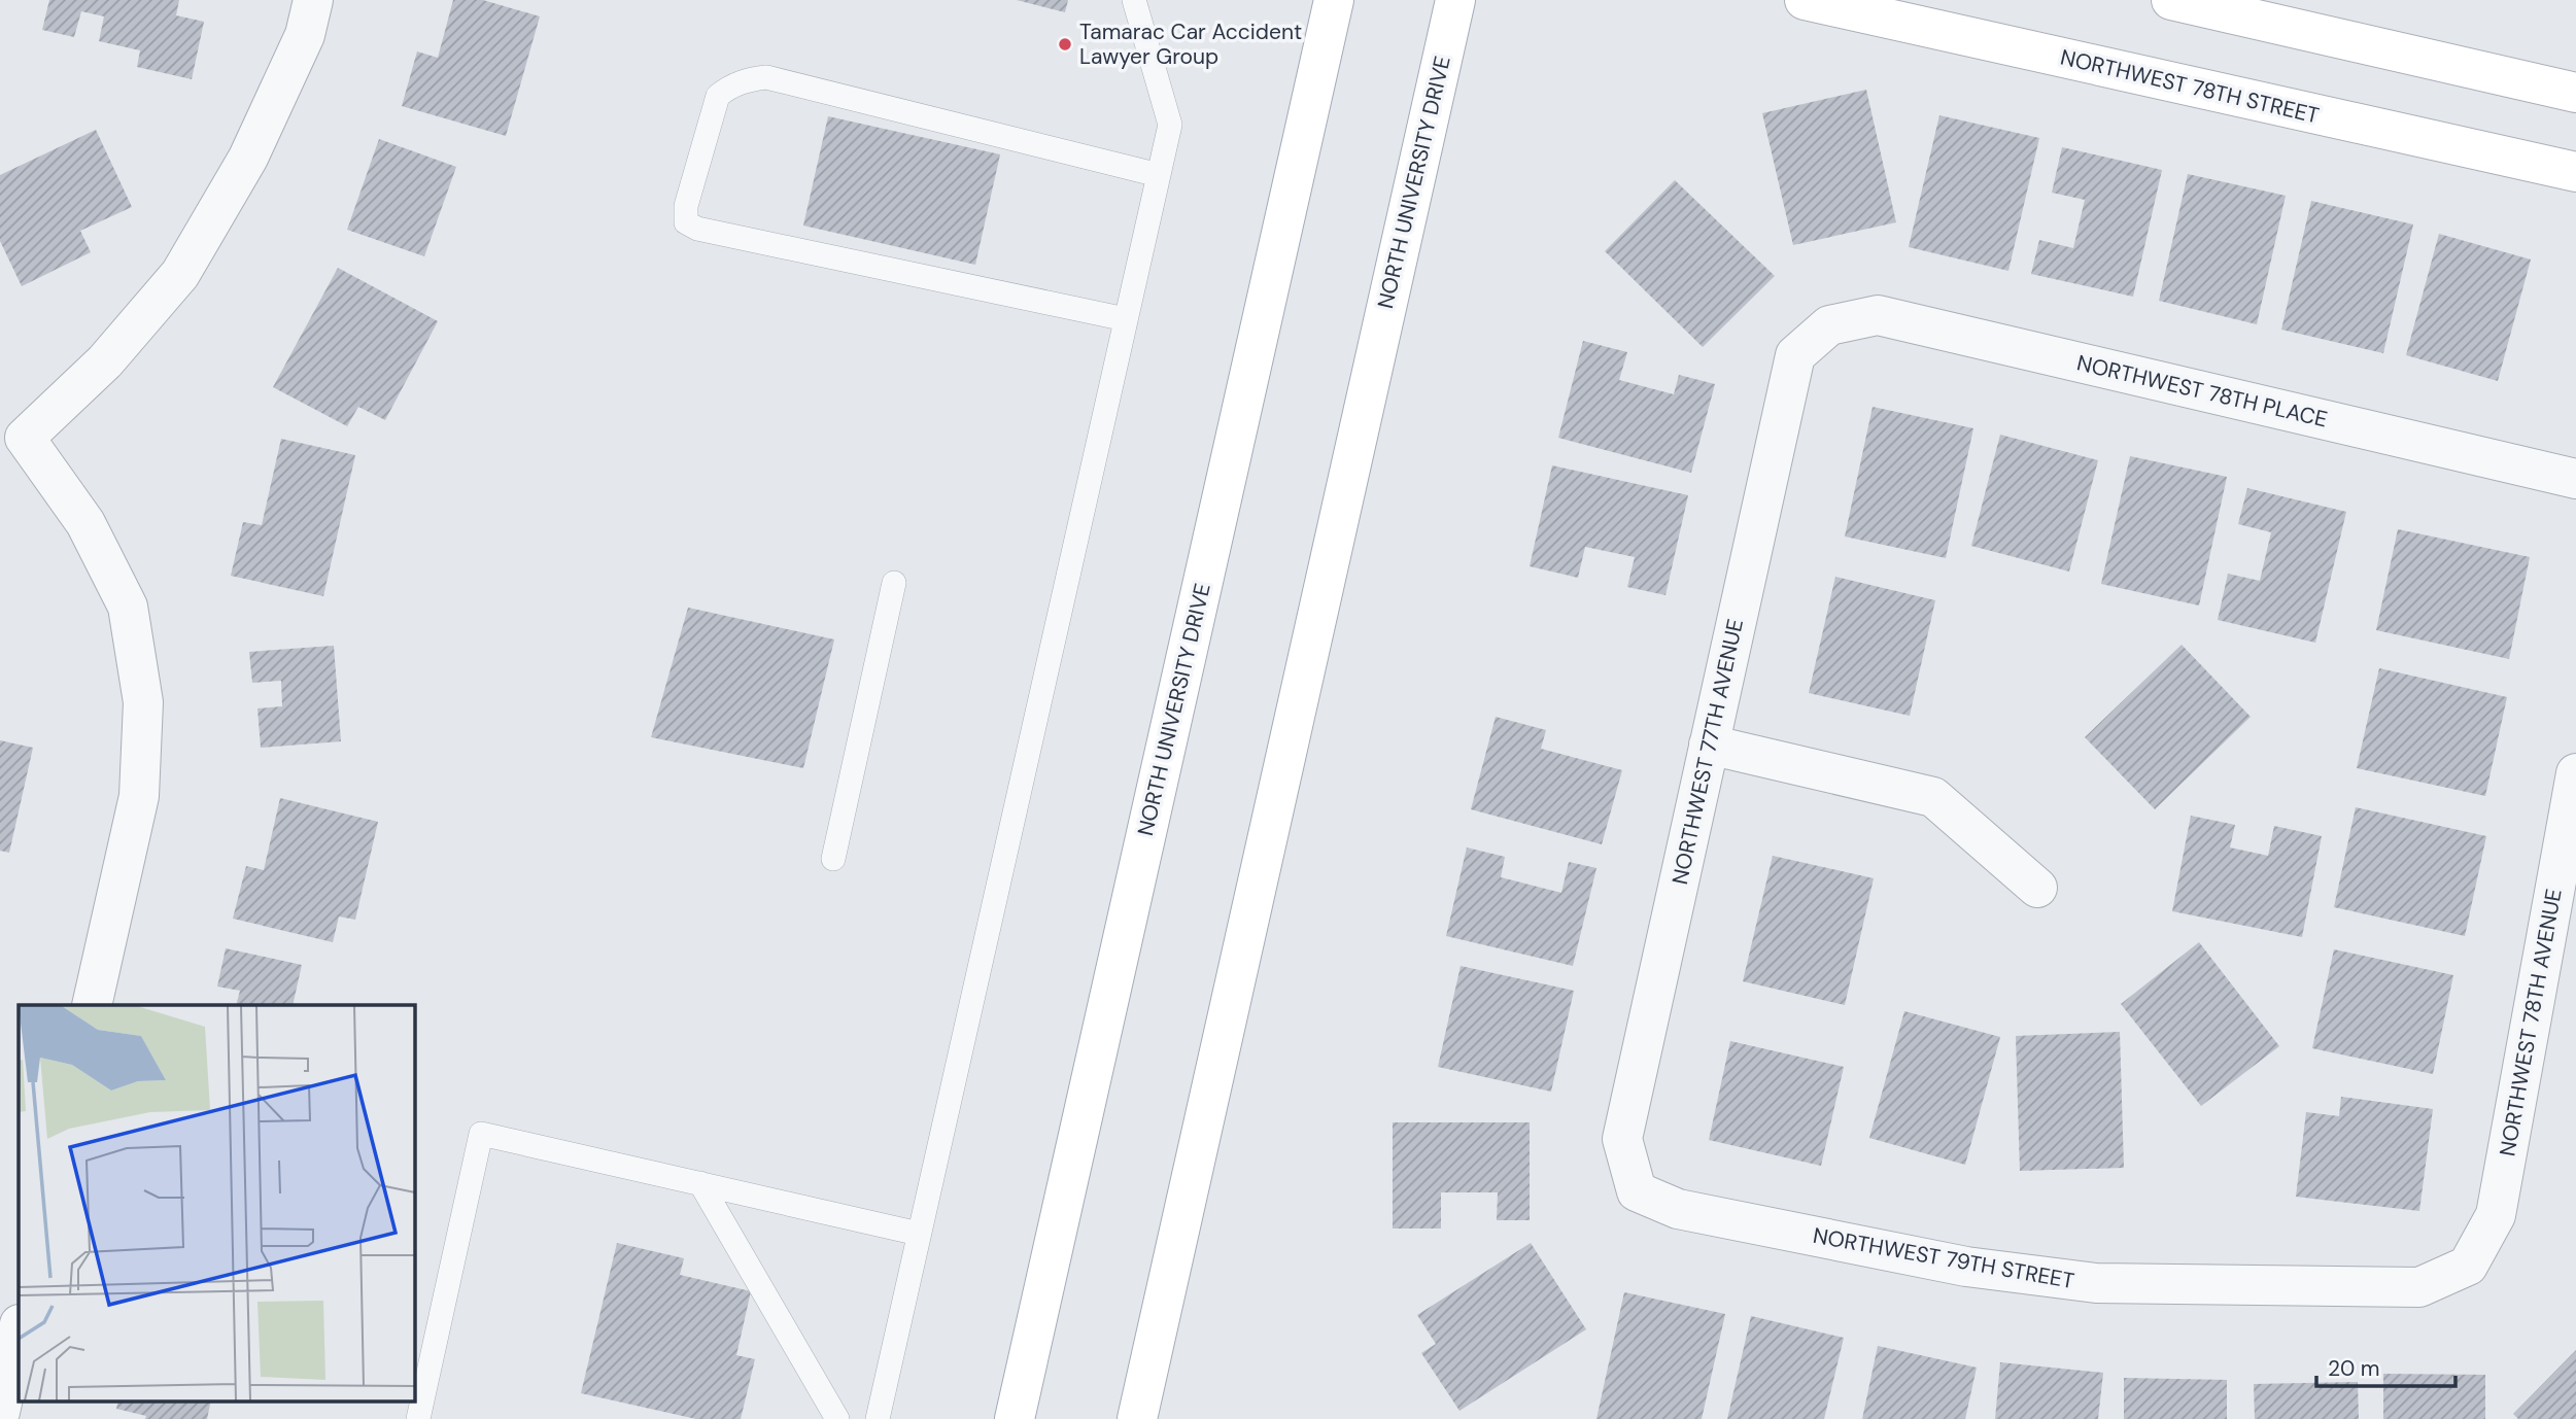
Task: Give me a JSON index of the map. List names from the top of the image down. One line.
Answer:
{"streets":{"main road":["NORTHWEST 78TH STREET","NORTH UNIVERSITY DRIVE"],"street":["NORTHWEST 78TH PLACE","NORTHWEST 77TH AVENUE","NORTHWEST 78TH AVENUE","NORTHWEST 79TH STREET"]},"crossings":[["NORTHWEST 78TH PLACE","NORTHWEST 77TH AVENUE"],["NORTHWEST 77TH AVENUE","NORTHWEST 79TH STREET"],["NORTHWEST 78TH AVENUE","NORTHWEST 79TH STREET"]],"places":["Tamarac Car Accident Lawyer Group"],"scale_bar":"20 m"}
